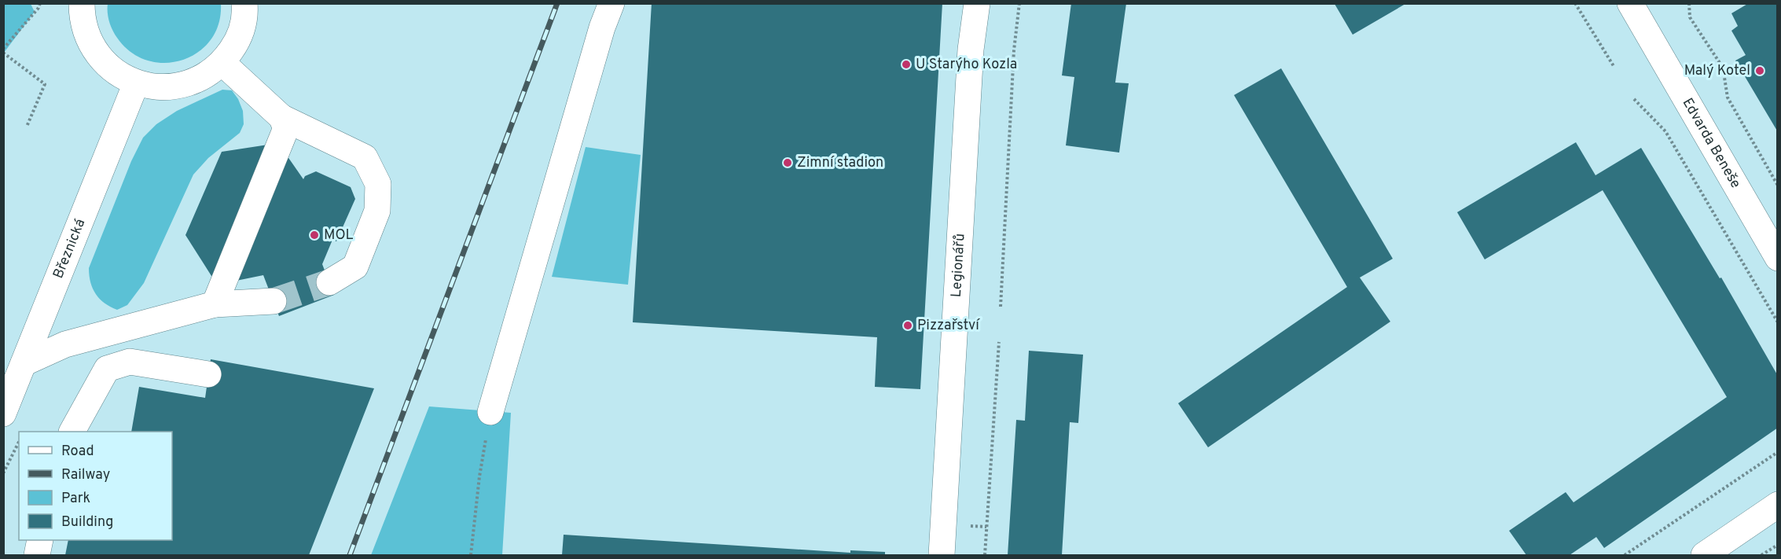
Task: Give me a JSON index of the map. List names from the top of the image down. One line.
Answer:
{"streets":{"street":["Edvarda Beneše","Březnická","Legionářů"]},"places":["U Starýho Kozla","Malý Kotel","Zimní stadion","MOL","Pizzařství"],"legend":["Road","Railway","Park","Building"]}
